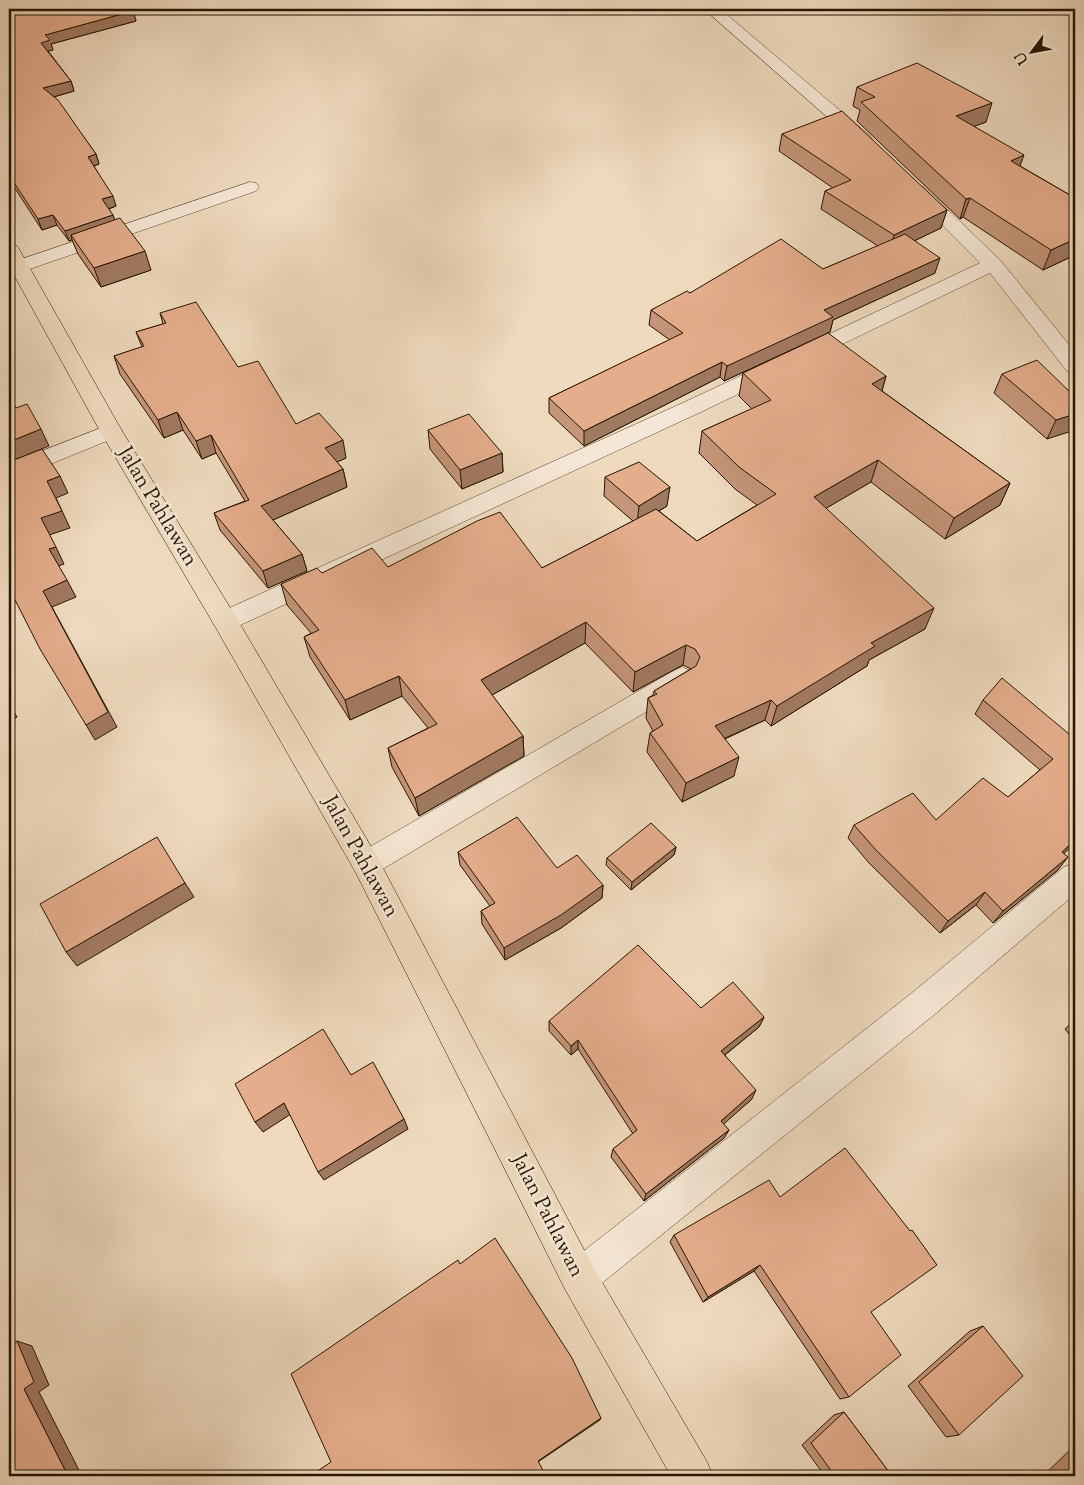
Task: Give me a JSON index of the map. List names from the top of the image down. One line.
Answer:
{"streets":{"highway":["Jalan Pahlawan"]},"north":"bottom left"}
